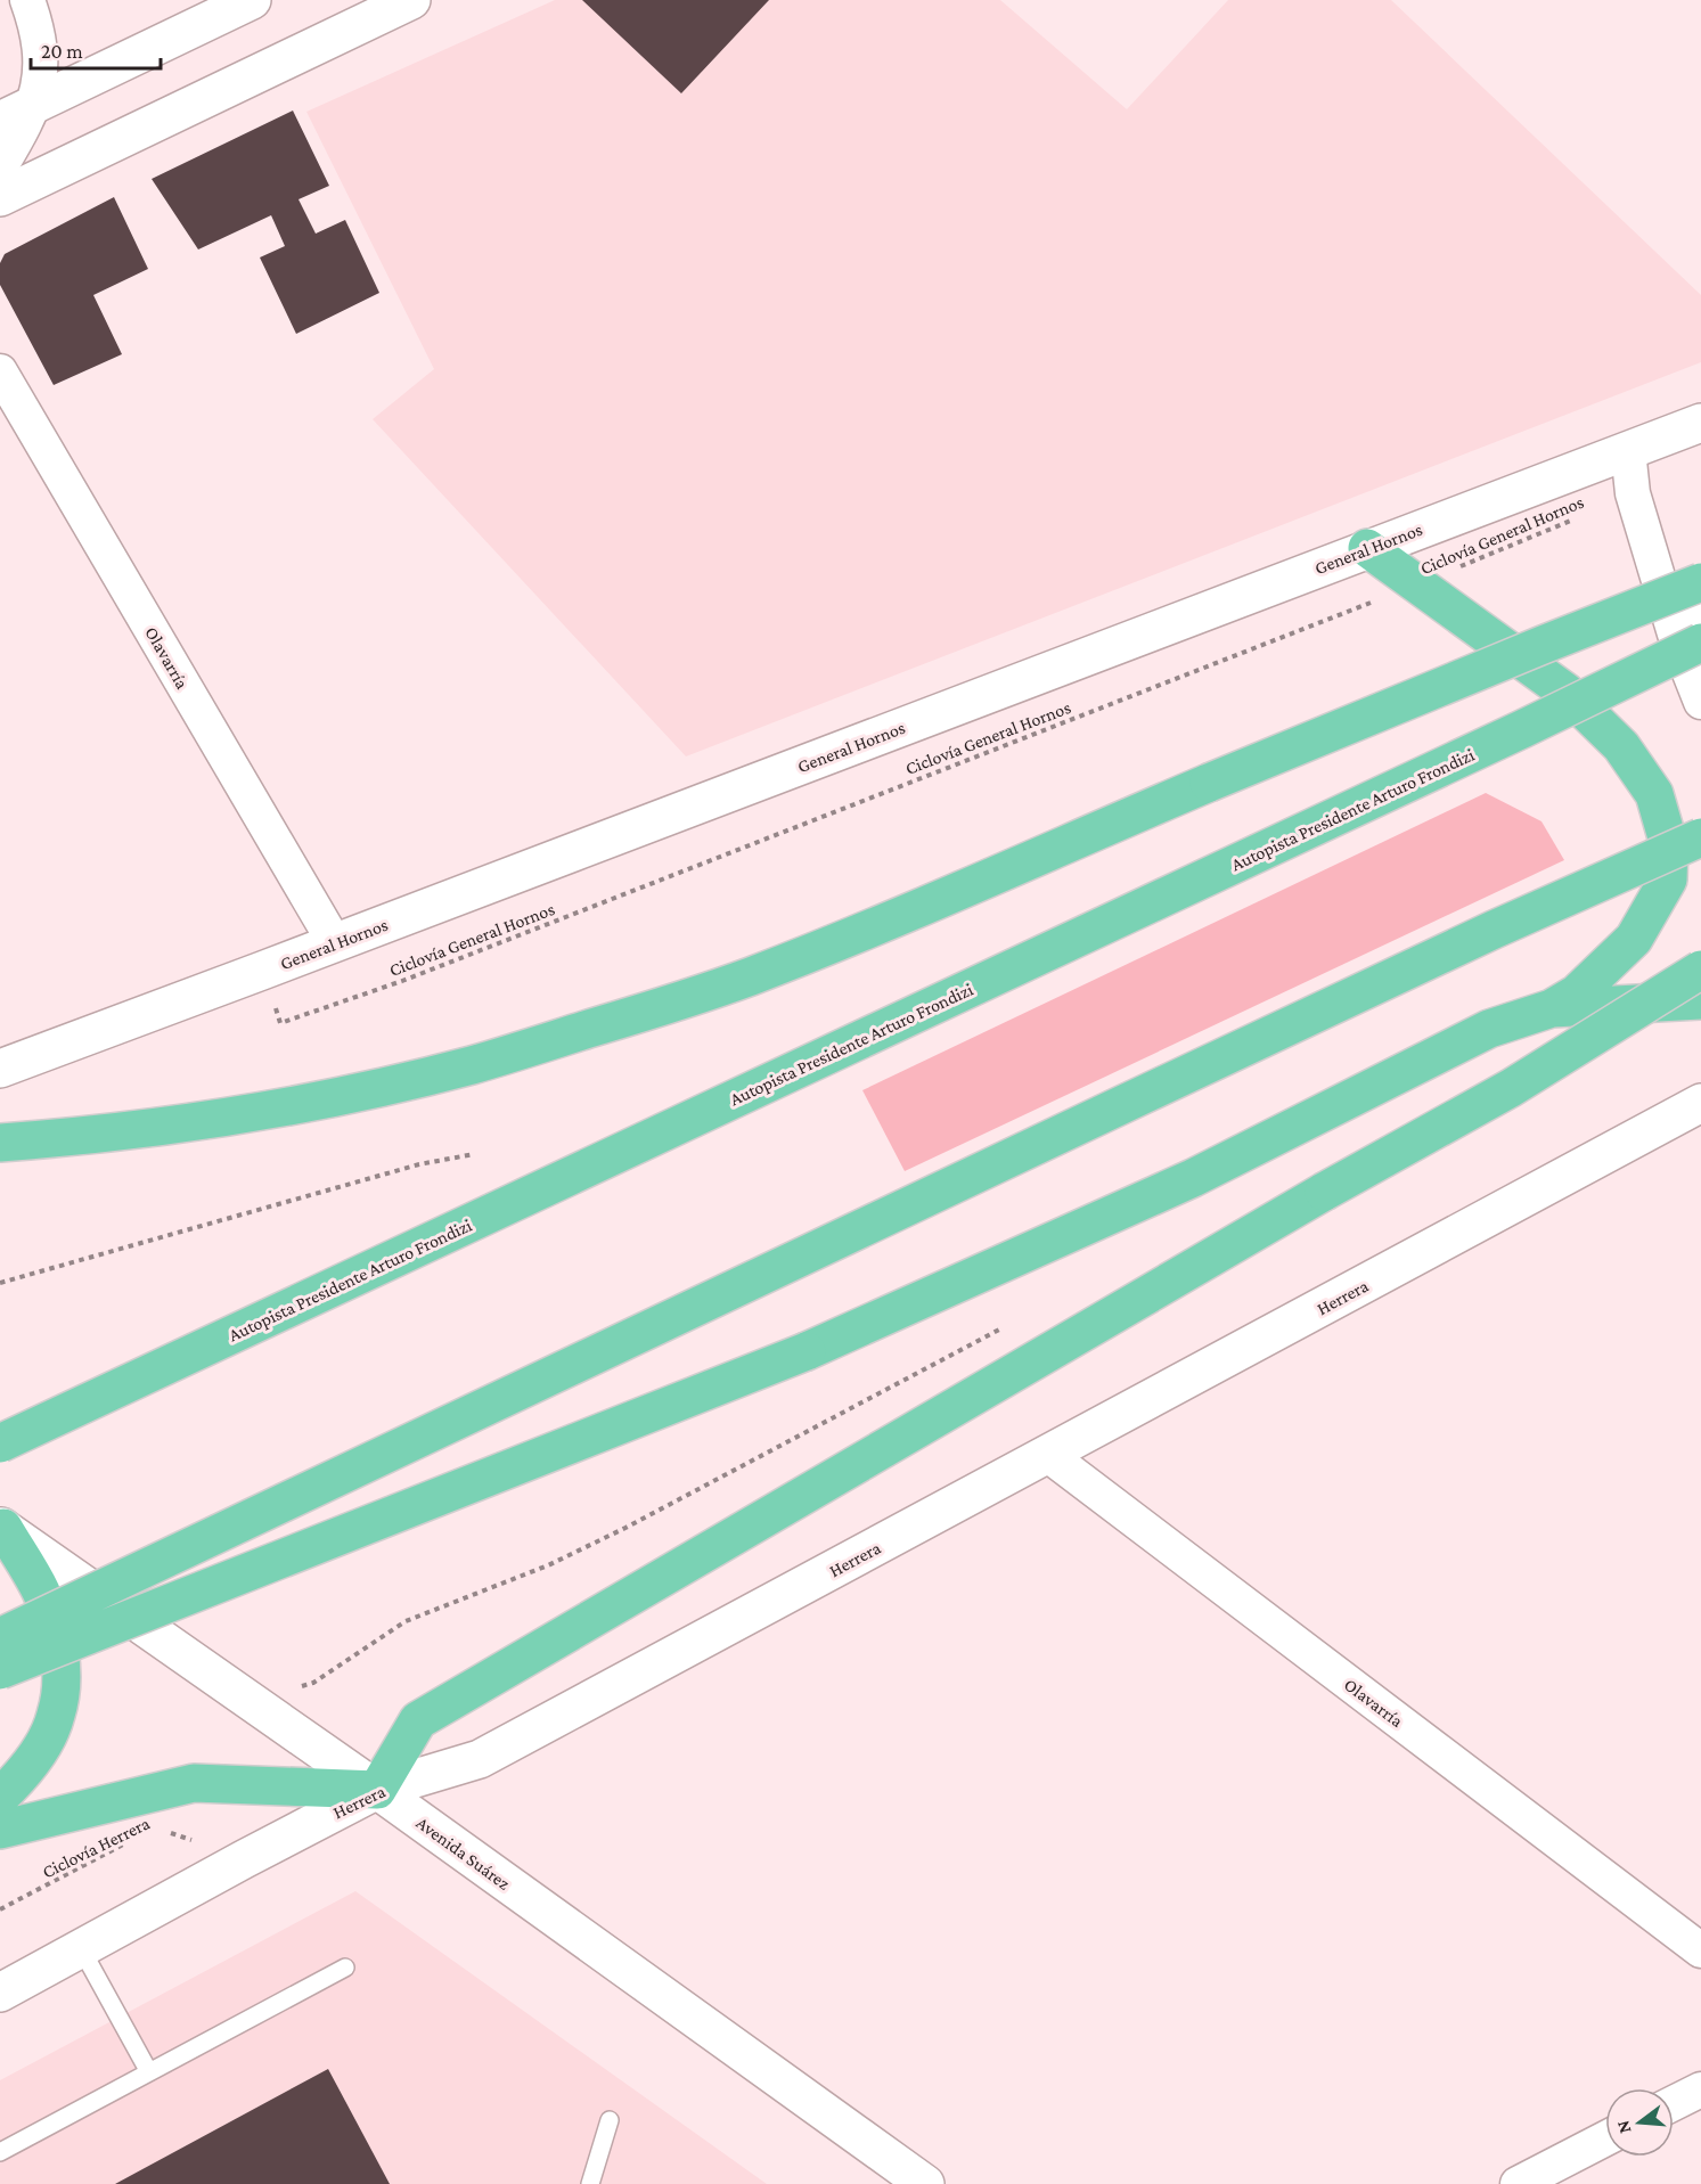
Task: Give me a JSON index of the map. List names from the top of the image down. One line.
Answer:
{"streets":{"highway":["Autopista Presidente Arturo Frondizi"],"street":["General Hornos","Olavarría","Herrera","Avenida Suárez"],"path":["Ciclovía General Hornos","Ciclovía Herrera"]},"crossings":[["General Hornos","Olavarría"],["Olavarría","Herrera"],["Herrera","Ciclovía Herrera"],["Herrera","Avenida Suárez"]],"scale_bar":"20 m","north":"left"}
